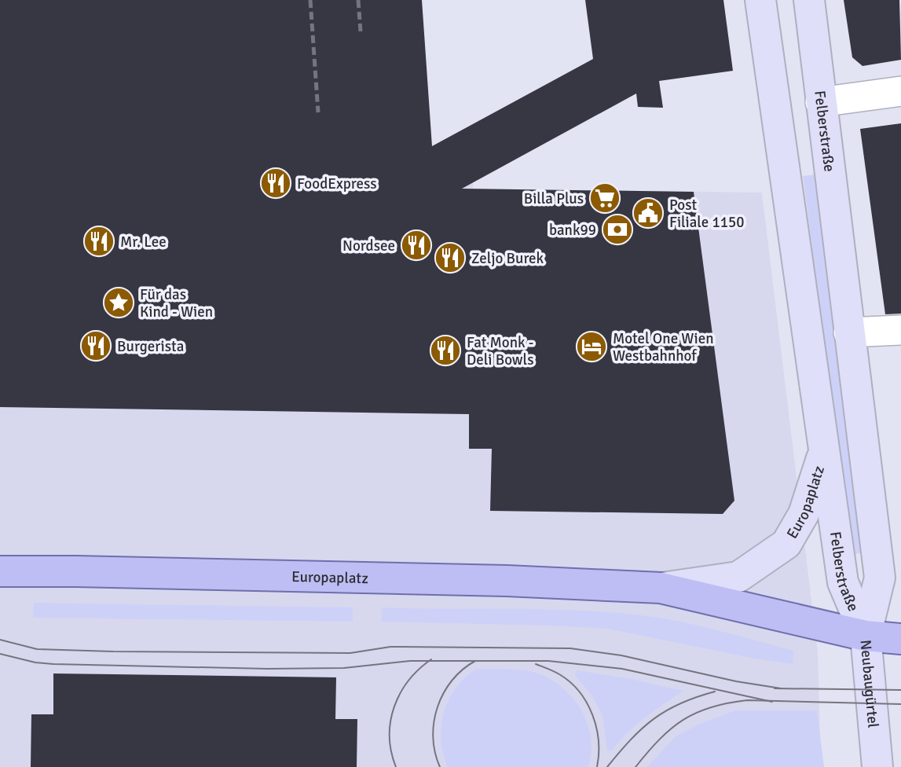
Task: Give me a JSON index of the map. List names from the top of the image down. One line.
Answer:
{"streets":{"main road":["Felberstraße","Europaplatz","Neubaugürtel"]},"crossings":[["Felberstraße","Europaplatz"],["Felberstraße","Neubaugürtel"],["Europaplatz","Neubaugürtel"]],"places":{"restaurant":["FoodExpress","Mr. Lee","Nordsee","Zeljo Burek","Burgerista","Fat Monk - Deli Bowls"],"supermarket":["Billa Plus"],"public building":["Post Filiale 1150"],"bank":["bank99"],"place":["Für das Kind - Wien"],"hotel":["Motel One Wien Westbahnhof"]}}
